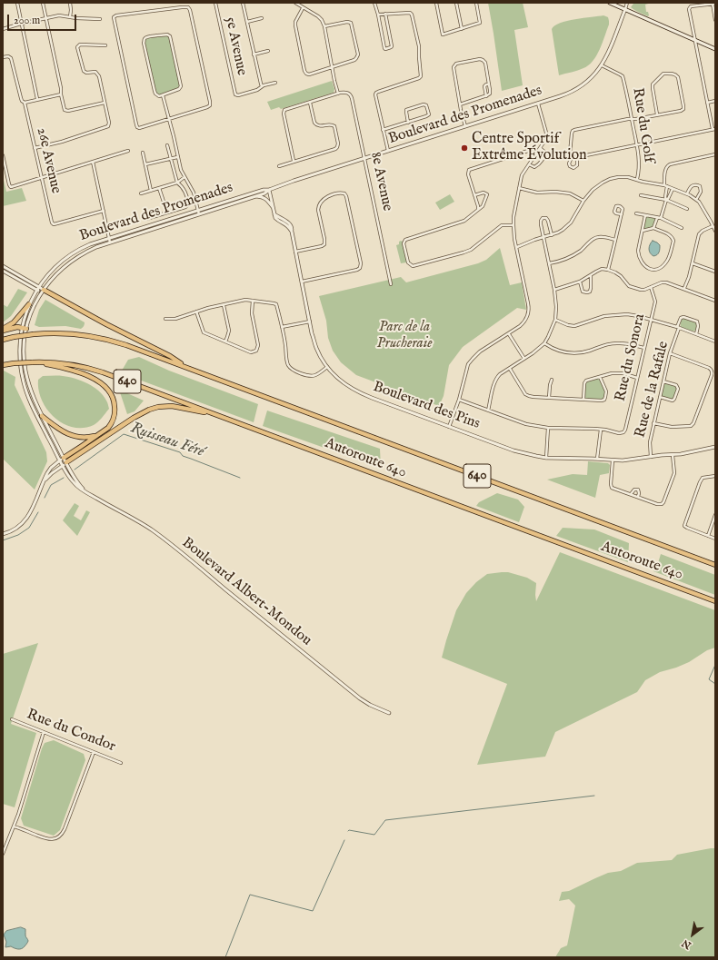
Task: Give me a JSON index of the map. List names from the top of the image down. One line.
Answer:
{"streets":{"highway":["640","Autoroute 640"],"street":["5e Avenue","Boulevard des Promenades","Rue du Golf","26e Avenue","8e Avenue","Rue du Sonora","Rue de la Rafale","Boulevard des Pins","Boulevard Albert-Mondou","Rue du Condor"]},"crossings":[["Boulevard des Promenades","Rue du Golf"],["Boulevard des Promenades","8e Avenue"],["Boulevard des Promenades","Boulevard Albert-Mondou"],["Rue de la Rafale","Boulevard des Pins"]],"water":["Ruisseau Féré"],"parks":["Parc de la Prucheraie"],"places":["Centre Sportif Extrême Évolution"],"scale_bar":"200 m","north":"bottom left"}
